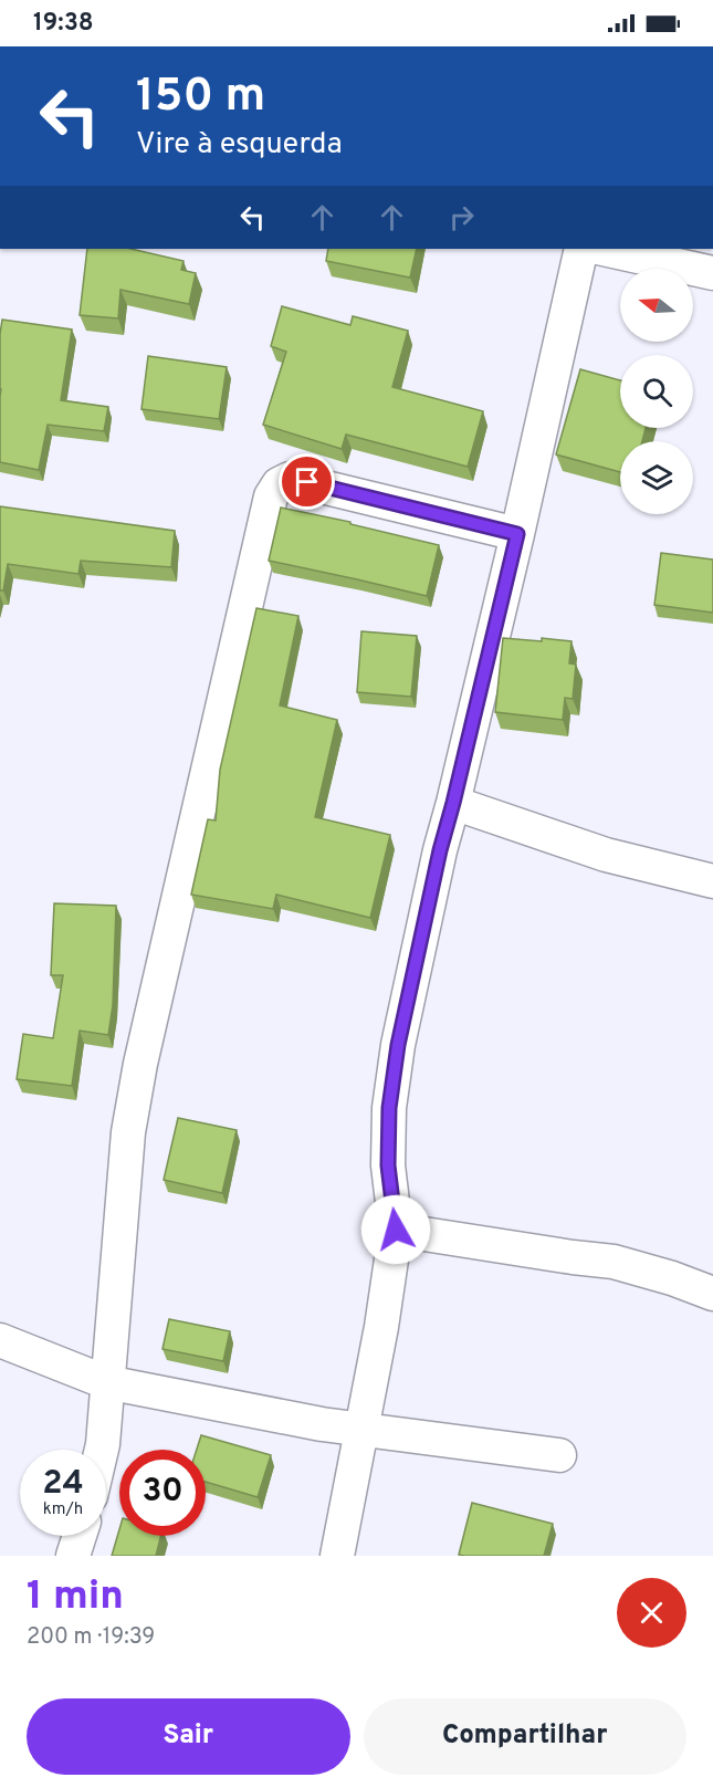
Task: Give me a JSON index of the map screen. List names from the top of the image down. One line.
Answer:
{"north":"left","page":{"status":"19:38","turn":["150 m","Vire à esquerda"],"speed":"24 km/h","limit":"30","heading":["1 min","200 m · 19:39"],"buttons":["Sair","Compartilhar"]}}
